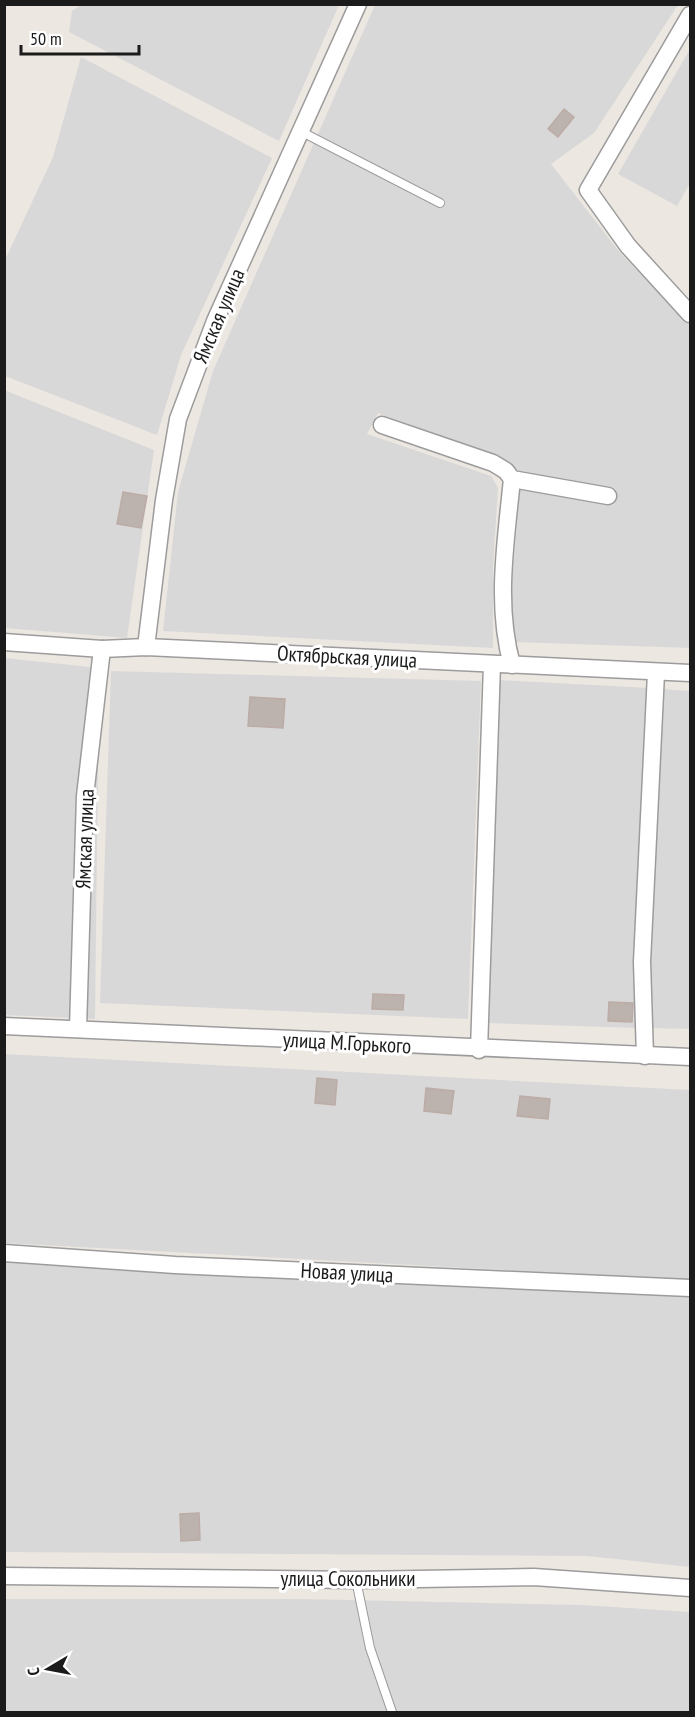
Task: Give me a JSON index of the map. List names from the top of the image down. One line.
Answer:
{"streets":{"street":["Ямская улица","Октябрьская улица","улица М.Горького","Новая улица","улица Сокольники"]},"crossings":[["Ямская улица","Октябрьская улица"],["Ямская улица","улица М.Горького"]],"scale_bar":"50 m","north":"left"}
